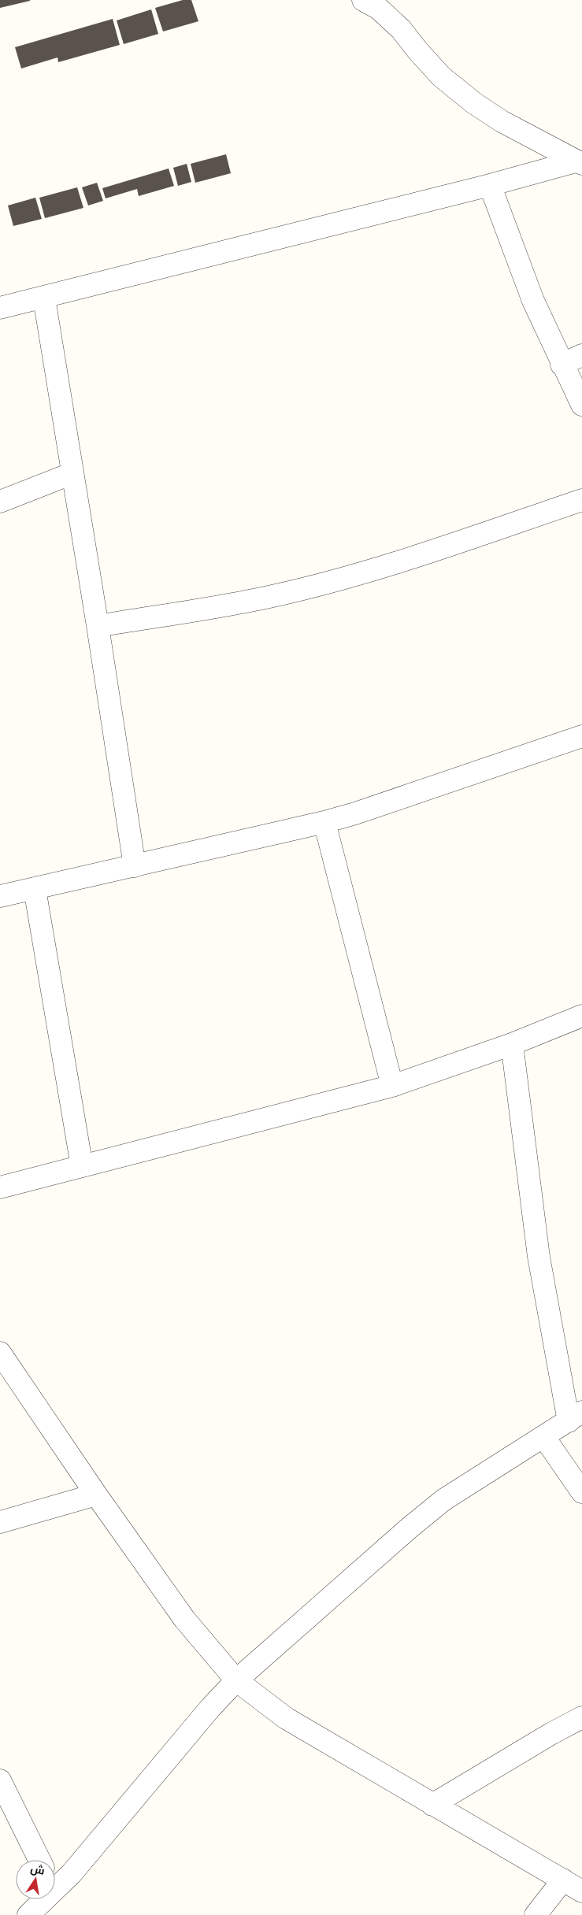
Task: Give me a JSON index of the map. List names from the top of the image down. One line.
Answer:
{"north":"top"}
